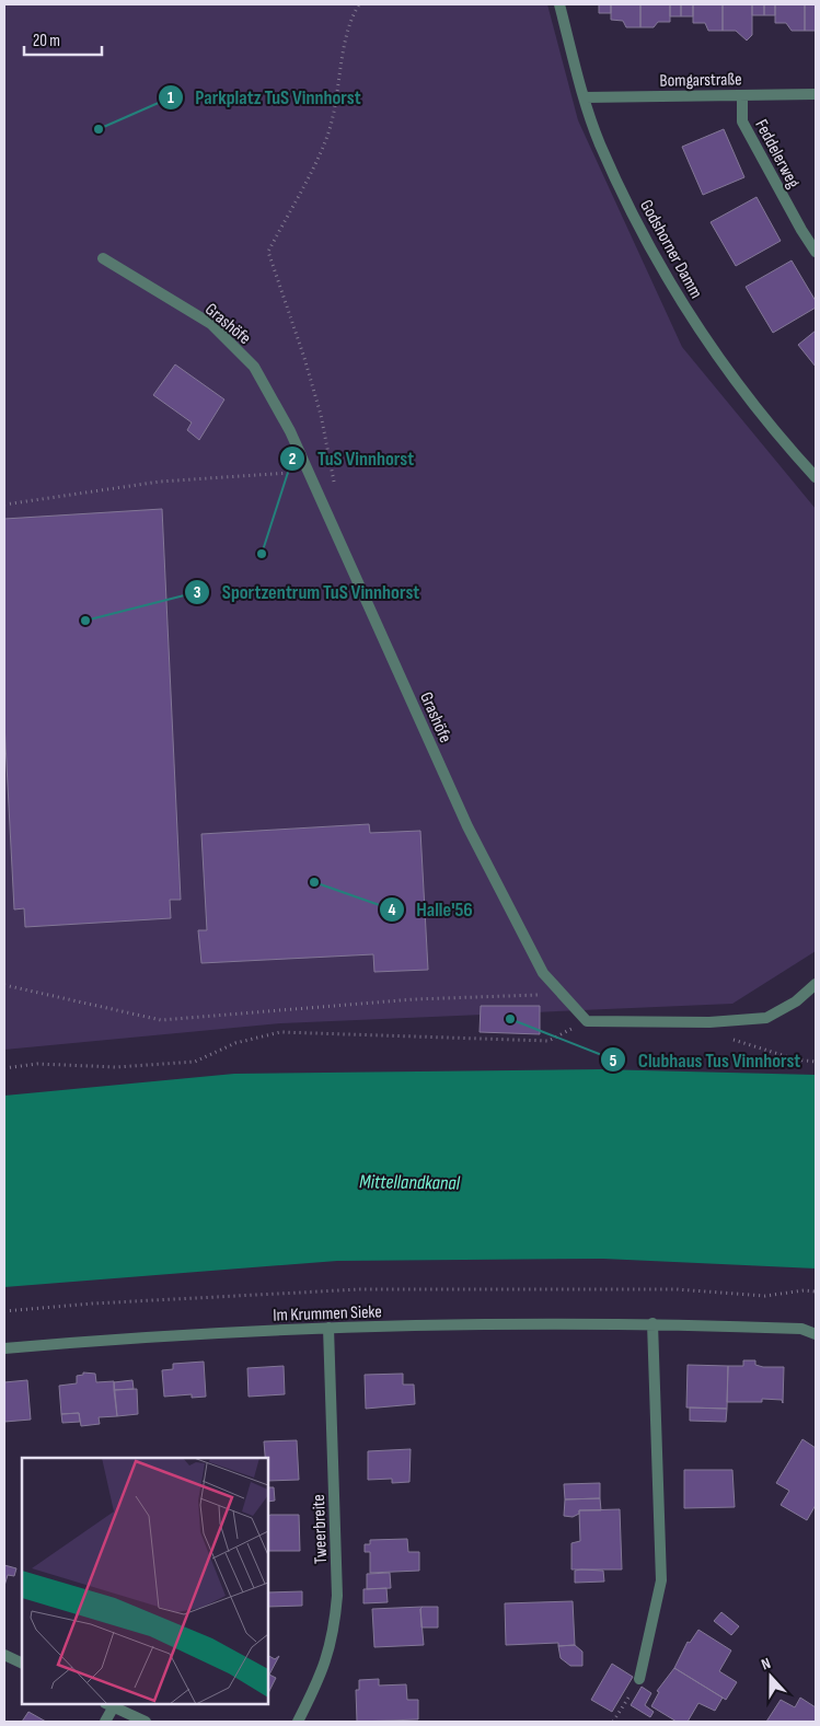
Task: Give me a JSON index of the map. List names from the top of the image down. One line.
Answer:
{"streets":{"street":["Bomgarstraße","Feddelerweg","Godshorner Damm","Grashöfe","Im Krummen Sieke","Tweerbreite"]},"crossings":[["Bomgarstraße","Feddelerweg"],["Bomgarstraße","Godshorner Damm"],["Im Krummen Sieke","Tweerbreite"]],"water":["Mittellandkanal"],"places":["Parkplatz TuS Vinnhorst","TuS Vinnhorst","Sportzentrum TuS Vinnhorst","Halle'56","Clubhaus Tus Vinnhorst"],"scale_bar":"20 m","north":"top"}
